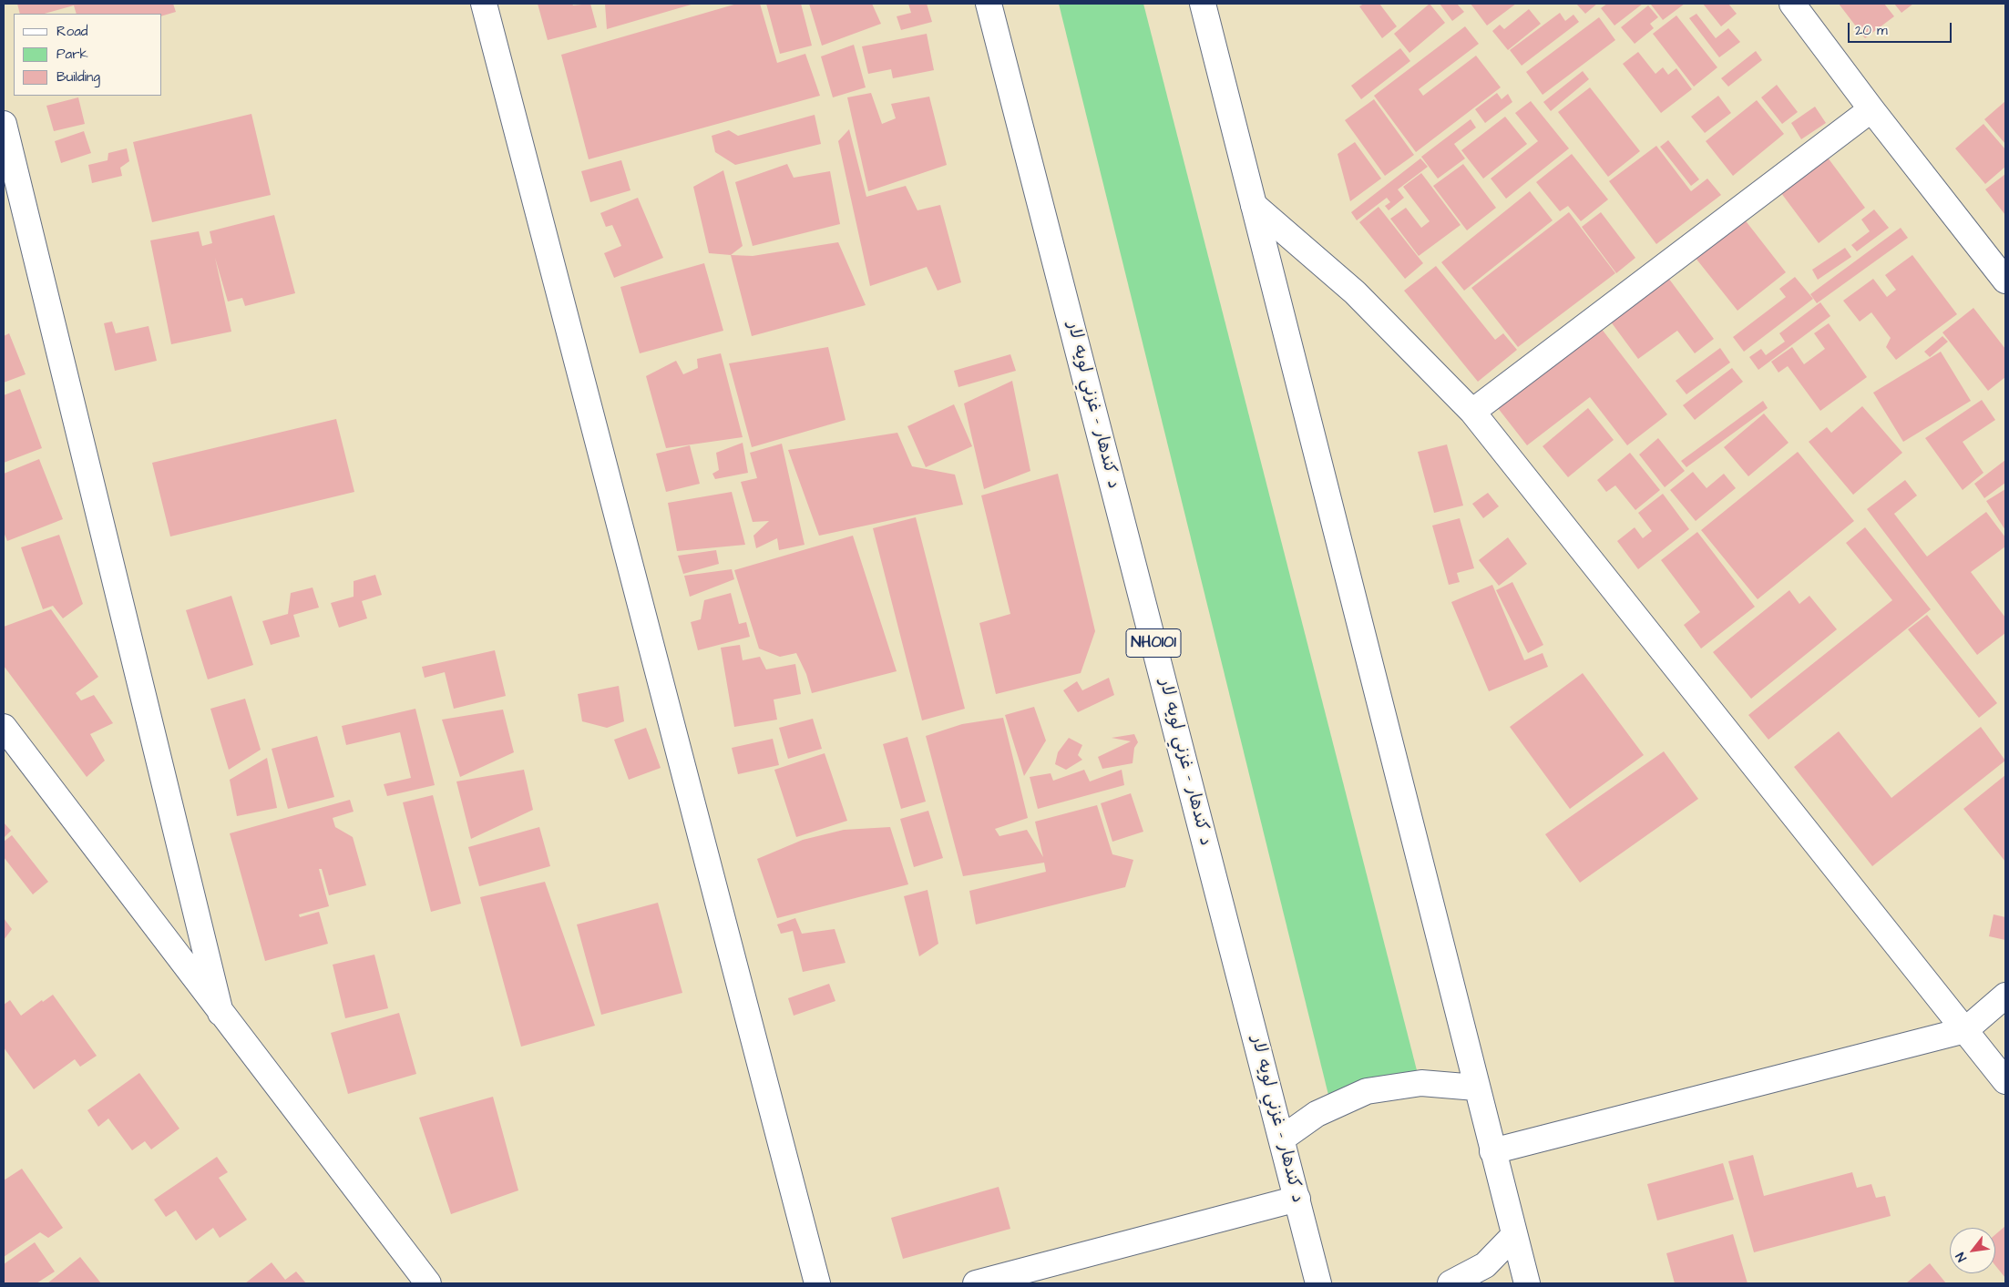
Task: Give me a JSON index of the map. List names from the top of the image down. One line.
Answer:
{"streets":{"main road":["د کندهار - غزني لويه لار","NH0101"]},"legend":["Road","Park","Building"],"scale_bar":"20 m","north":"bottom left"}
